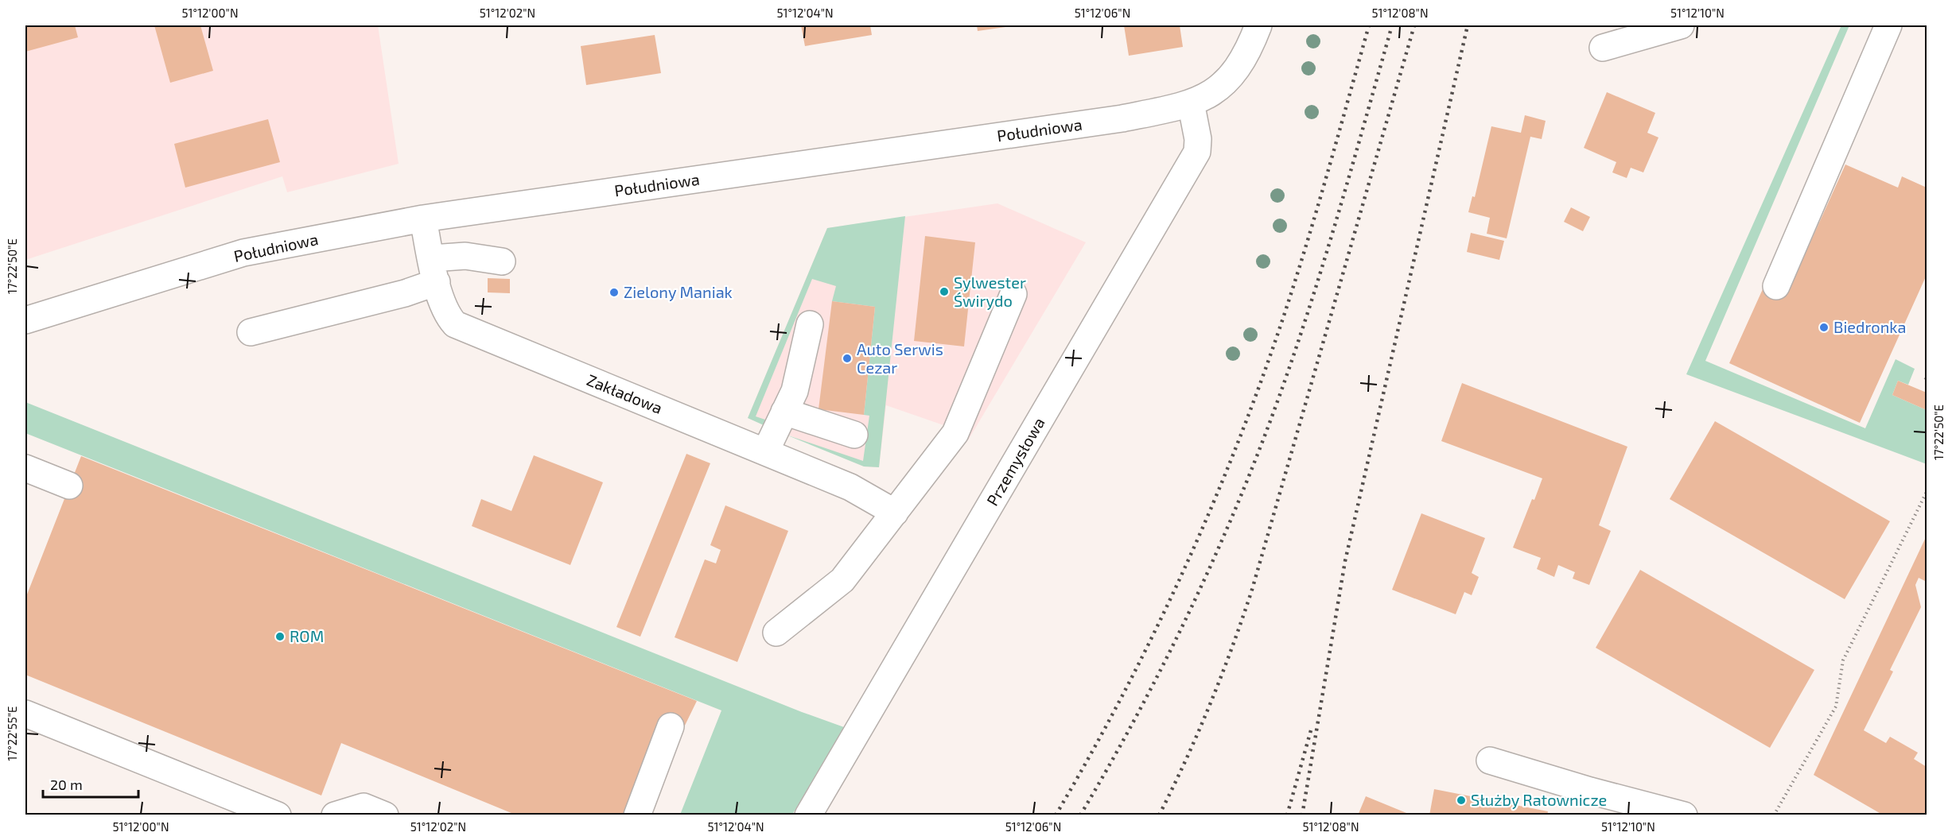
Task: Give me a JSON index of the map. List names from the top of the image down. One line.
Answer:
{"streets":{"street":["Południowa","Zakładowa","Przemysłowa"]},"crossings":[["Południowa","Zakładowa"],["Południowa","Przemysłowa"]],"places":["Sylwester Świrydo","Zielony Maniak","Biedronka","Auto Serwis Cezar","ROM","Służby Ratownicze"],"scale_bar":"20 m","coordinates":["51°12'00\"N","51°12'02\"N","51°12'04\"N","51°12'06\"N","51°12'08\"N","51°12'10\"N","17°22'50\"E","17°22'55\"E"]}
